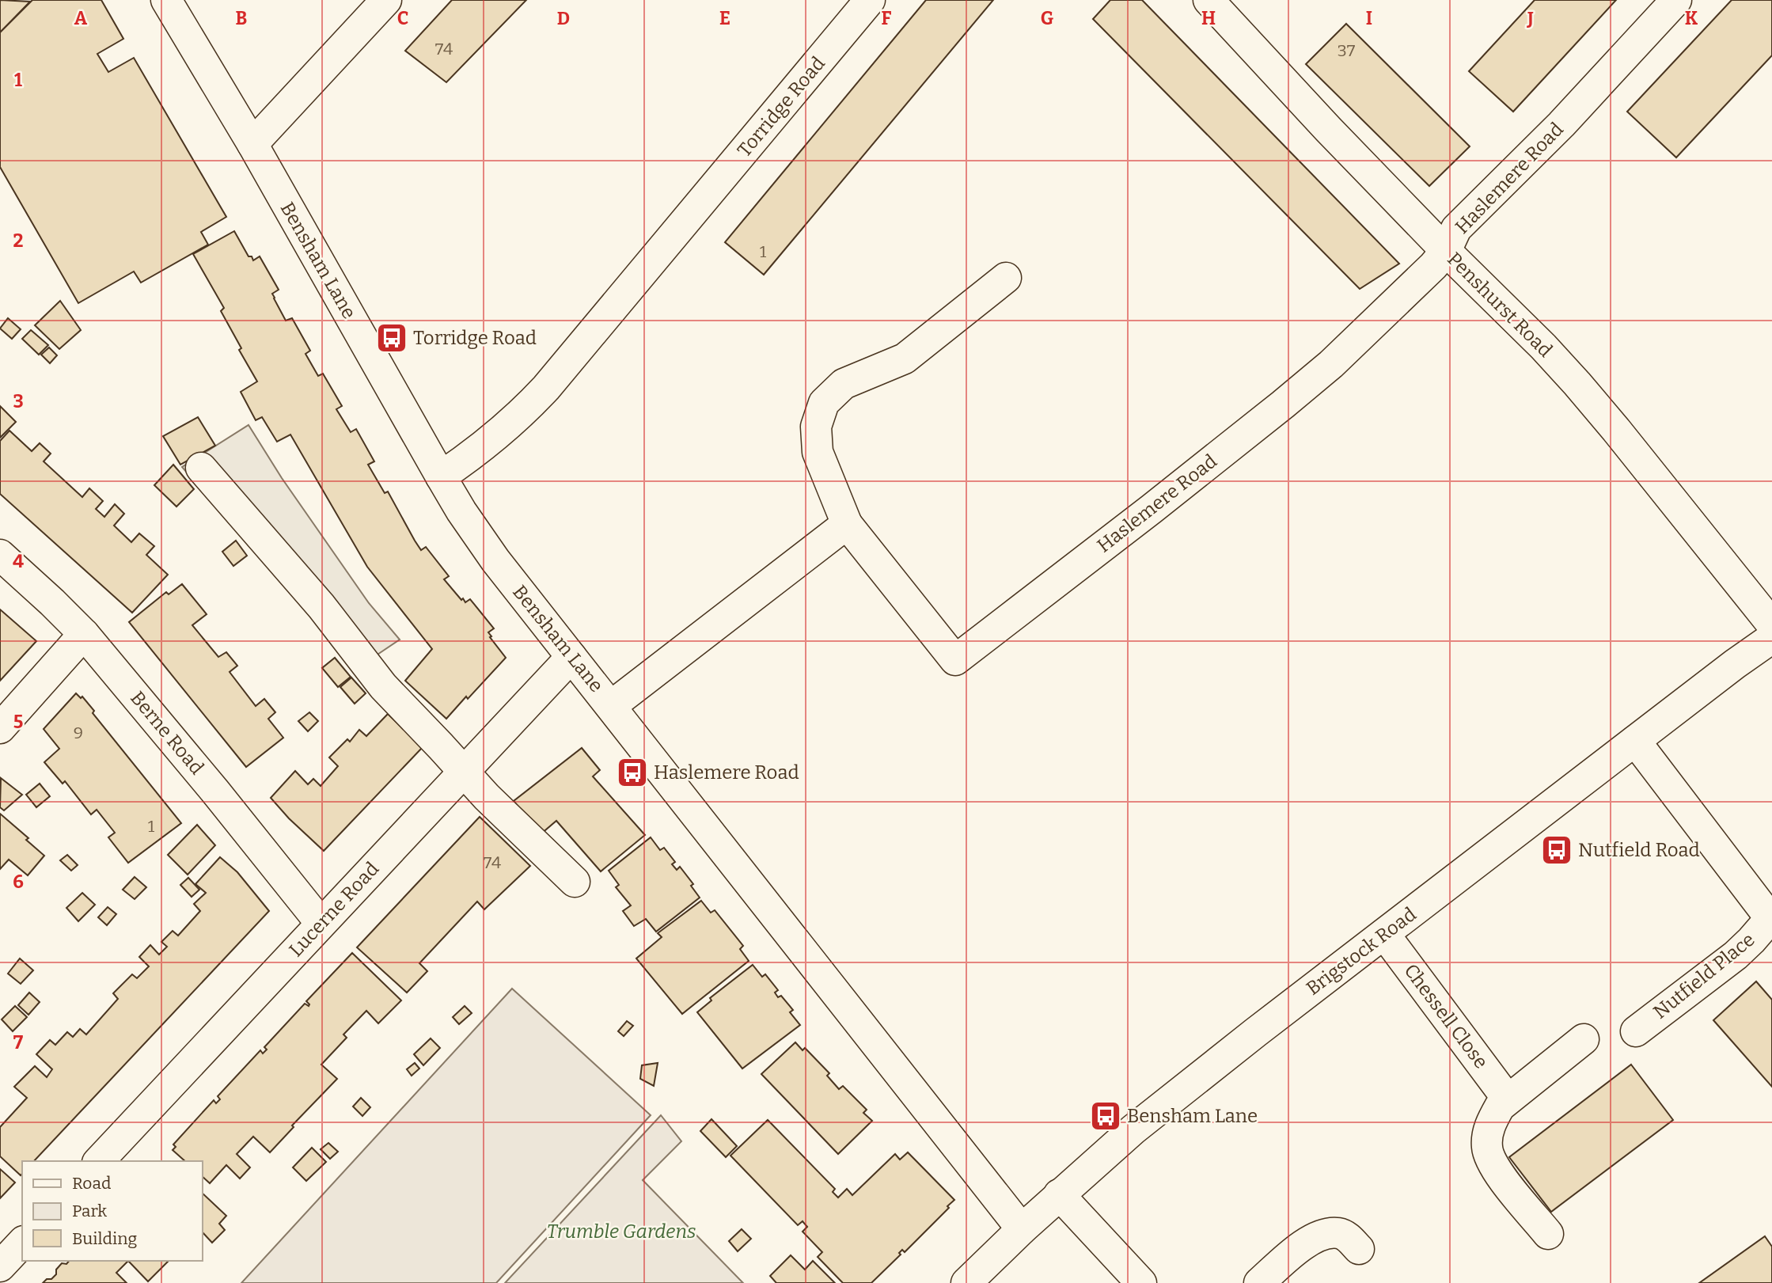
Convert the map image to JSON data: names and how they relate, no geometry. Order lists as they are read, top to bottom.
{
  "streets": {
    "street": [
      "Torridge Road",
      "Haslemere Road",
      "Bensham Lane",
      "Penshurst Road",
      "Berne Road",
      "Lucerne Road",
      "Brigstock Road",
      "Nutfield Place",
      "Chessell Close"
    ]
  },
  "crossings": [
    ["Torridge Road", "Bensham Lane"],
    ["Haslemere Road", "Penshurst Road"],
    ["Bensham Lane", "Lucerne Road"],
    ["Bensham Lane", "Brigstock Road"],
    ["Berne Road", "Lucerne Road"],
    ["Brigstock Road", "Chessell Close"]
  ],
  "parks": ["Trumble Gardens"],
  "places": {
    "bus stop": [
      "Torridge Road",
      "Haslemere Road",
      "Nutfield Road",
      "Bensham Lane"
    ]
  },
  "house_numbers": [
    "74",
    "37",
    "1",
    "9",
    "1",
    "74"
  ],
  "legend": ["Road", "Park", "Building"],
  "grid": {
    "columns": [
      "A",
      "B",
      "C",
      "D",
      "E",
      "F",
      "G",
      "H",
      "I",
      "J",
      "K"
    ],
    "rows": [
      "1",
      "2",
      "3",
      "4",
      "5",
      "6",
      "7"
    ]
  }
}
